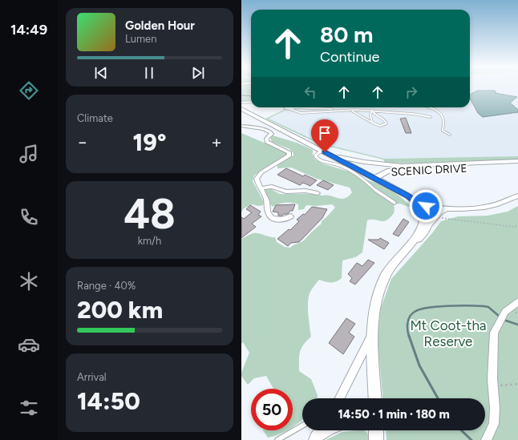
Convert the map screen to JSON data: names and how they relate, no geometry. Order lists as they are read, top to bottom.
{
  "streets": {
    "main road": ["SCENIC DRIVE"]
  },
  "parks": ["Mt Coot-tha Reserve"],
  "page": {
    "tabs": "14:49",
    "turn": ["80 m", "Continue"],
    "song": ["Golden Hour", "Lumen"],
    "tile": [
      "Climate",
      ["48", "km/h"],
      ["Range · 40%", "200 km"],
      ["Arrival", "14:50"]
    ],
    "heat": ["−", "19°", "+"],
    "limit": "50",
    "trip": "14:50 · 1 min · 180 m"
  }
}
